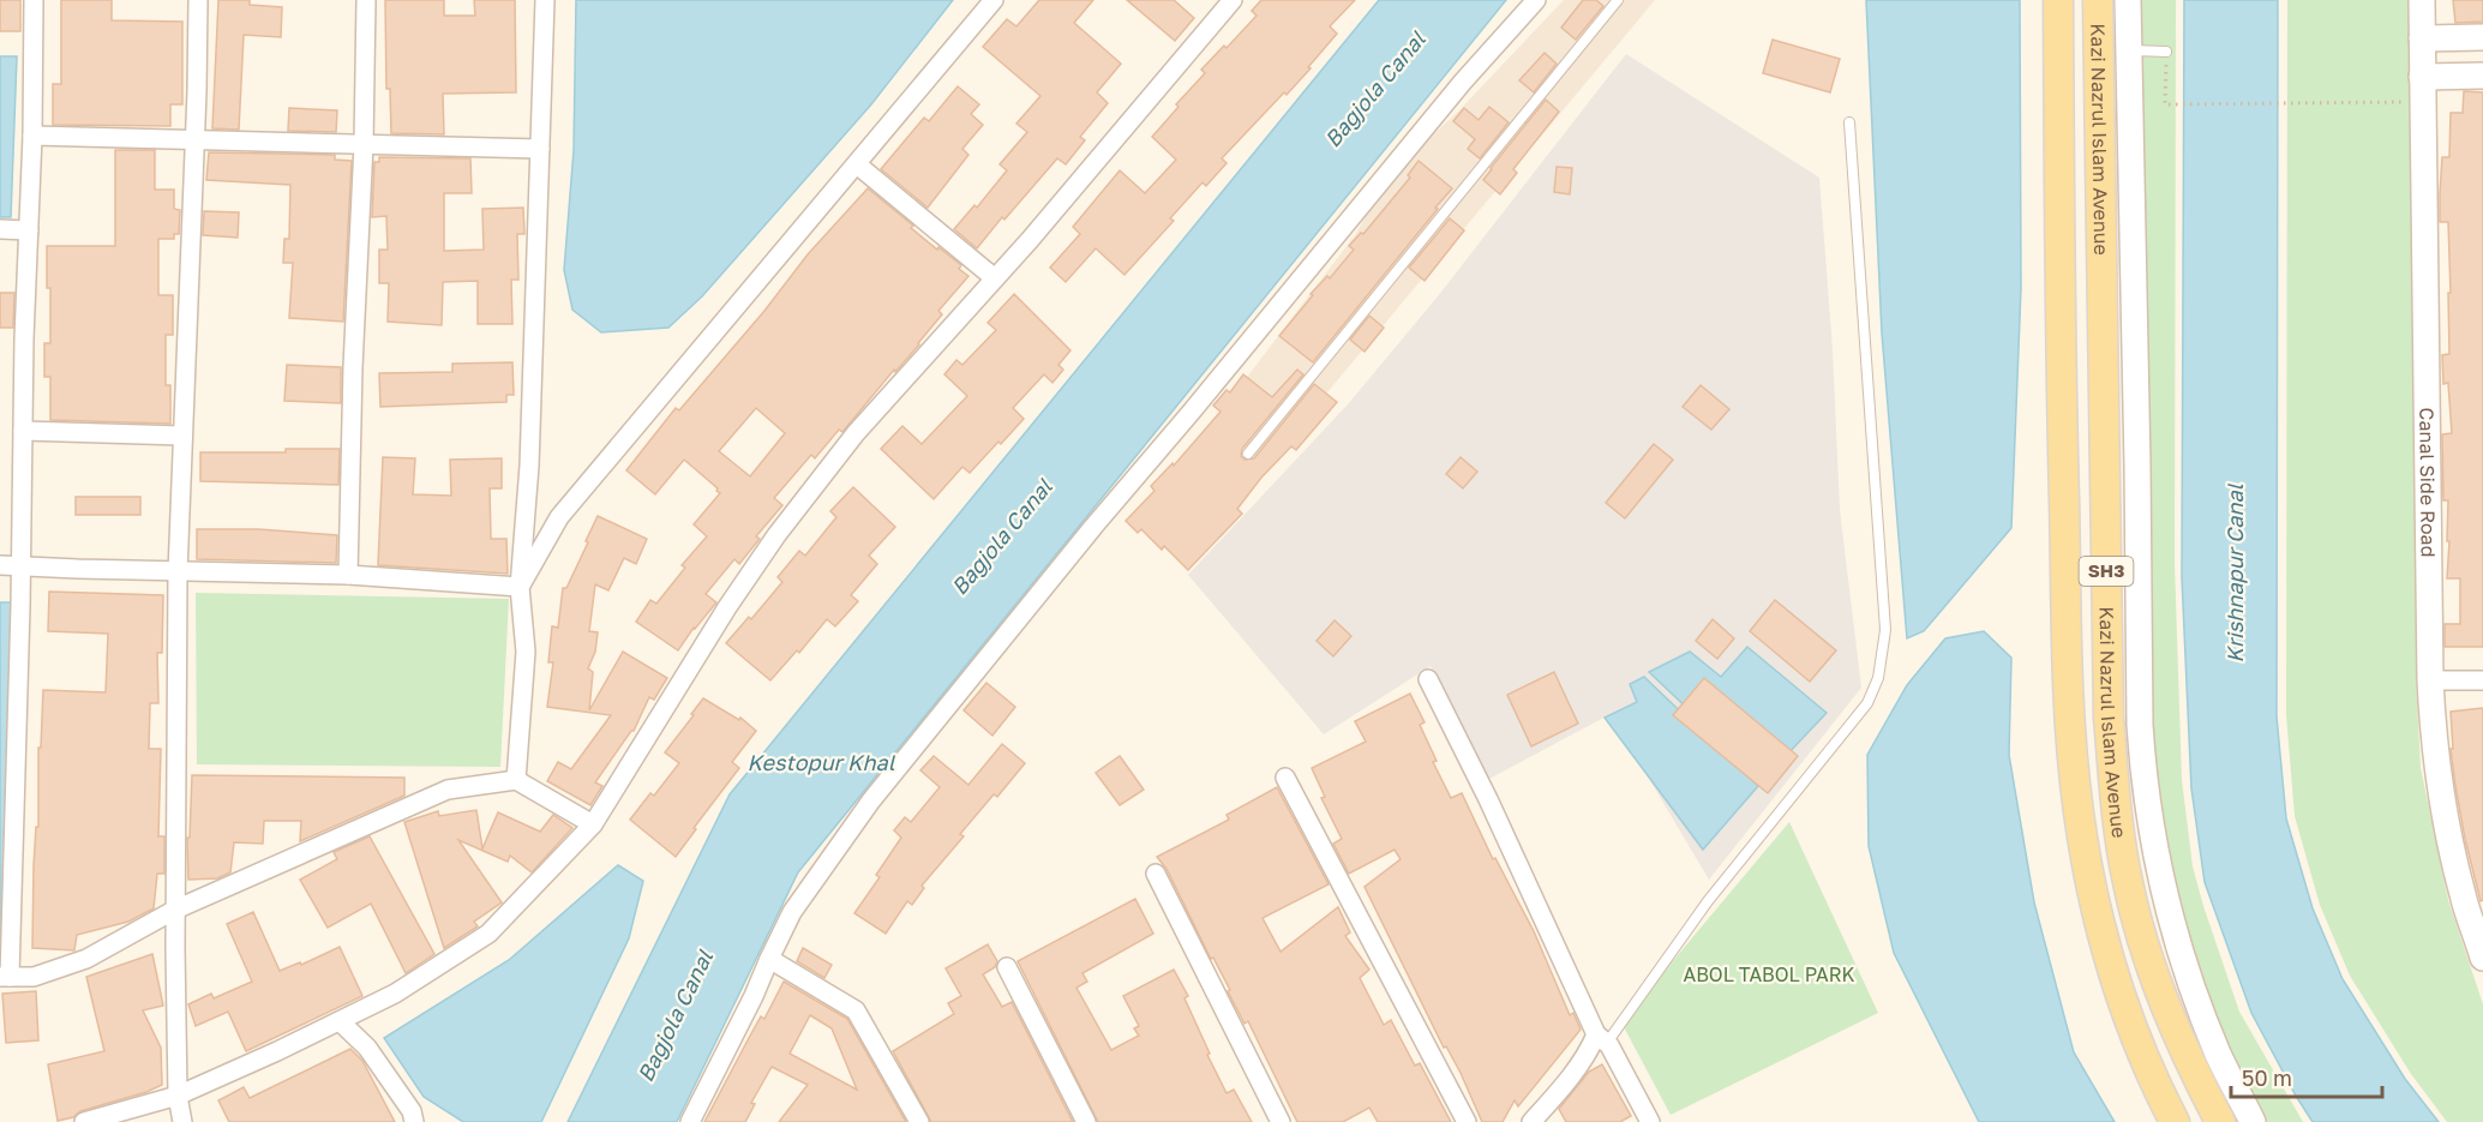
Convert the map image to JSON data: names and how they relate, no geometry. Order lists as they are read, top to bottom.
{
  "streets": {
    "main road": ["Kazi Nazrul Islam Avenue", "SH3"],
    "street": ["Canal Side Road"]
  },
  "water": ["Bagjola Canal", "Krishnapur Canal", "Kestopur Khal"],
  "parks": ["ABOL TABOL PARK"],
  "scale_bar": "50 m"
}
